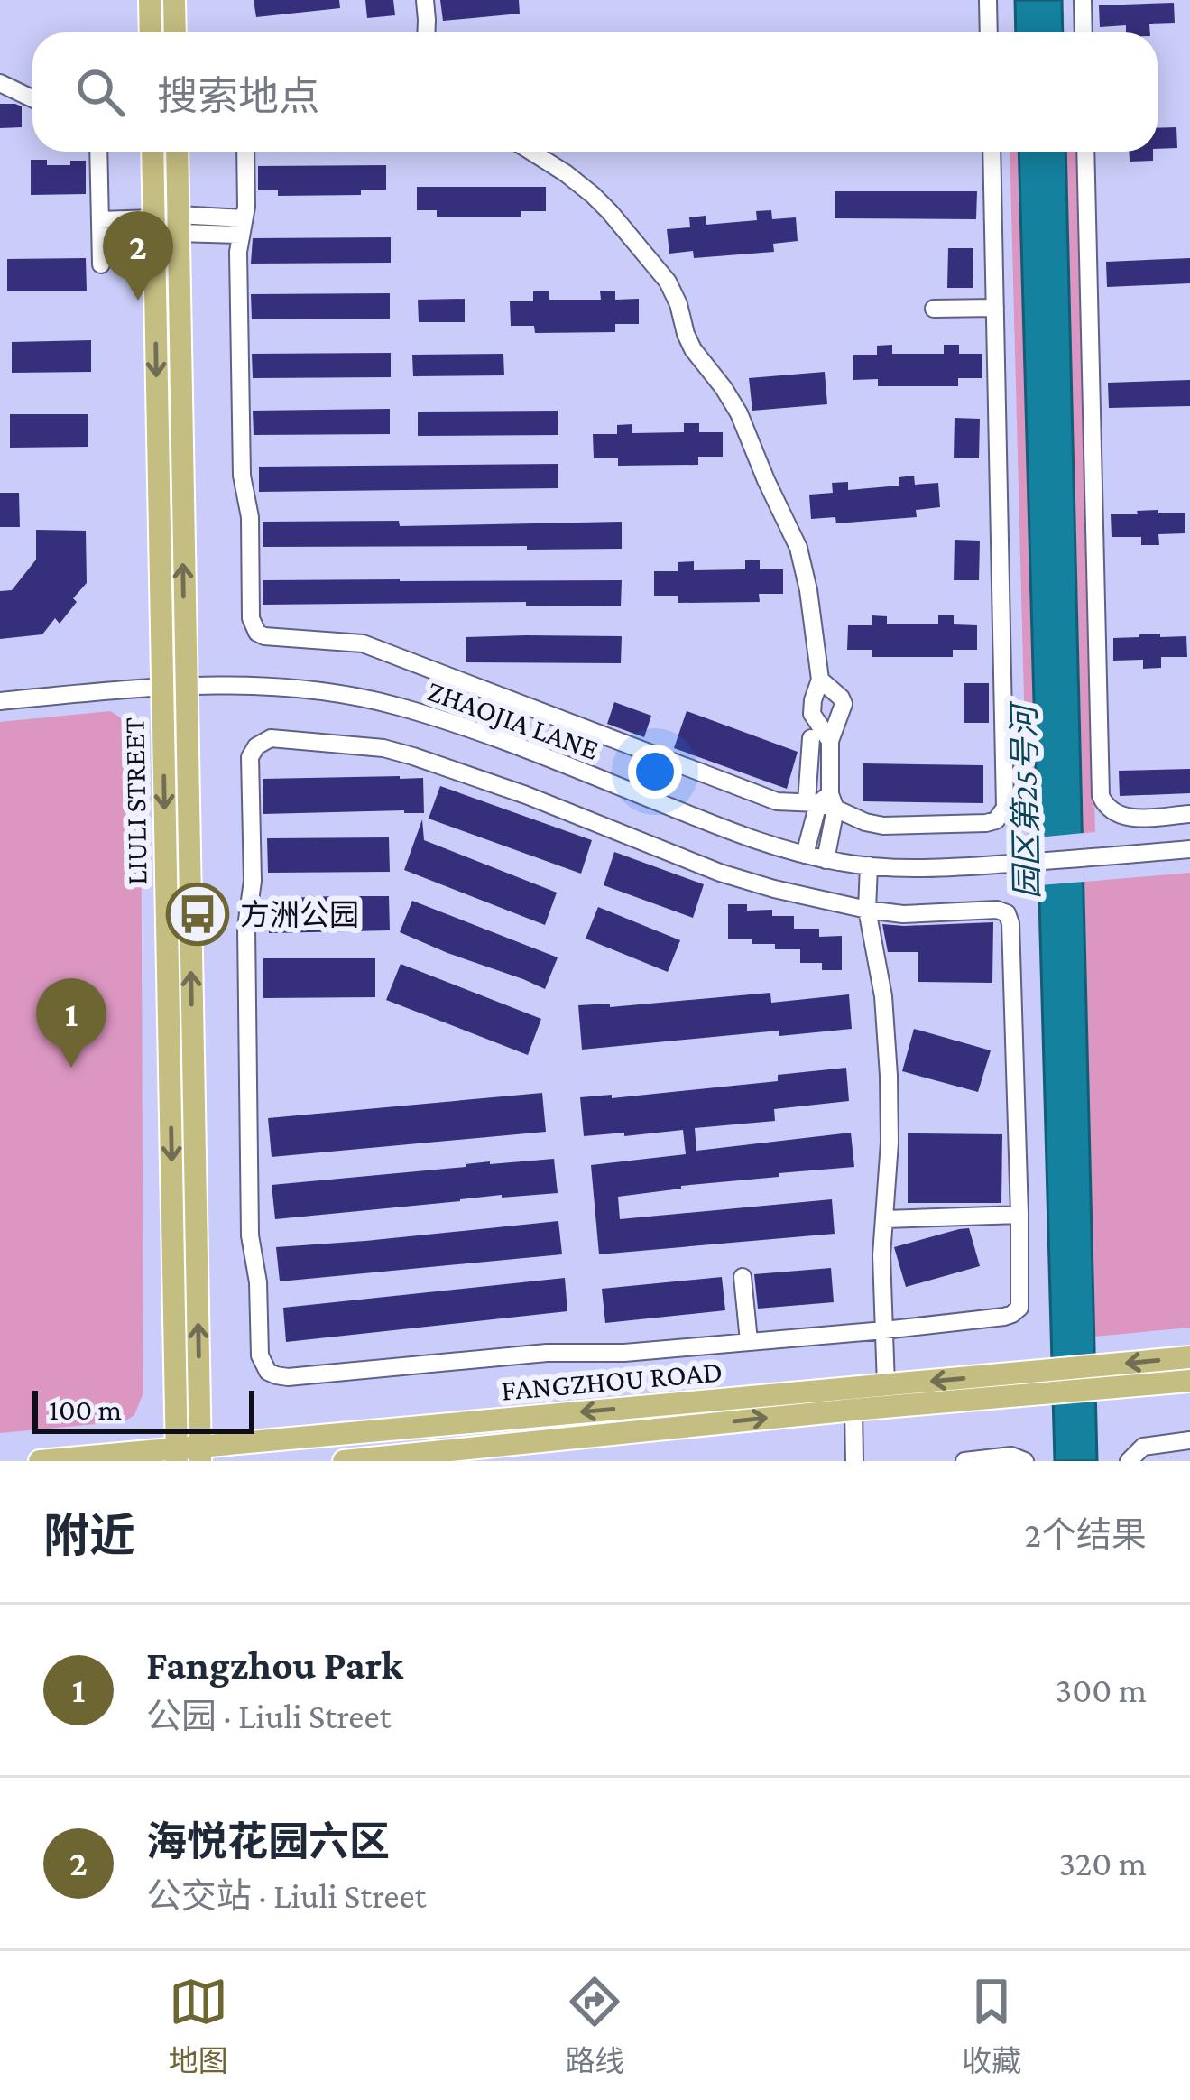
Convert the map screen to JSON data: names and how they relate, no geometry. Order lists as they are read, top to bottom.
{
  "streets": {
    "main road": ["LIULI STREET", "FANGZHOU ROAD"],
    "street": ["ZHAOJIA LANE"]
  },
  "crossings": [
    ["ZHAOJIA LANE", "LIULI STREET"],
    ["LIULI STREET", "FANGZHOU ROAD"]
  ],
  "water": ["园区第25号河"],
  "places": {
    "bus stop": ["方洲公园"]
  },
  "scale_bar": "100 m",
  "page": {
    "search": "搜索地点",
    "pins": ["2", "1"],
    "scale": "100 m",
    "heading": ["附近", "2个结果"],
    "list": [
      {
        "mark": "1",
        "name": "Fangzhou Park",
        "note": "公园 · Liuli Street",
        "value": "300 m"
      },
      {
        "mark": "2",
        "name": "海悦花园六区",
        "note": "公交站 · Liuli Street",
        "value": "320 m"
      }
    ],
    "nav": ["地图", "路线", "收藏"]
  }
}
